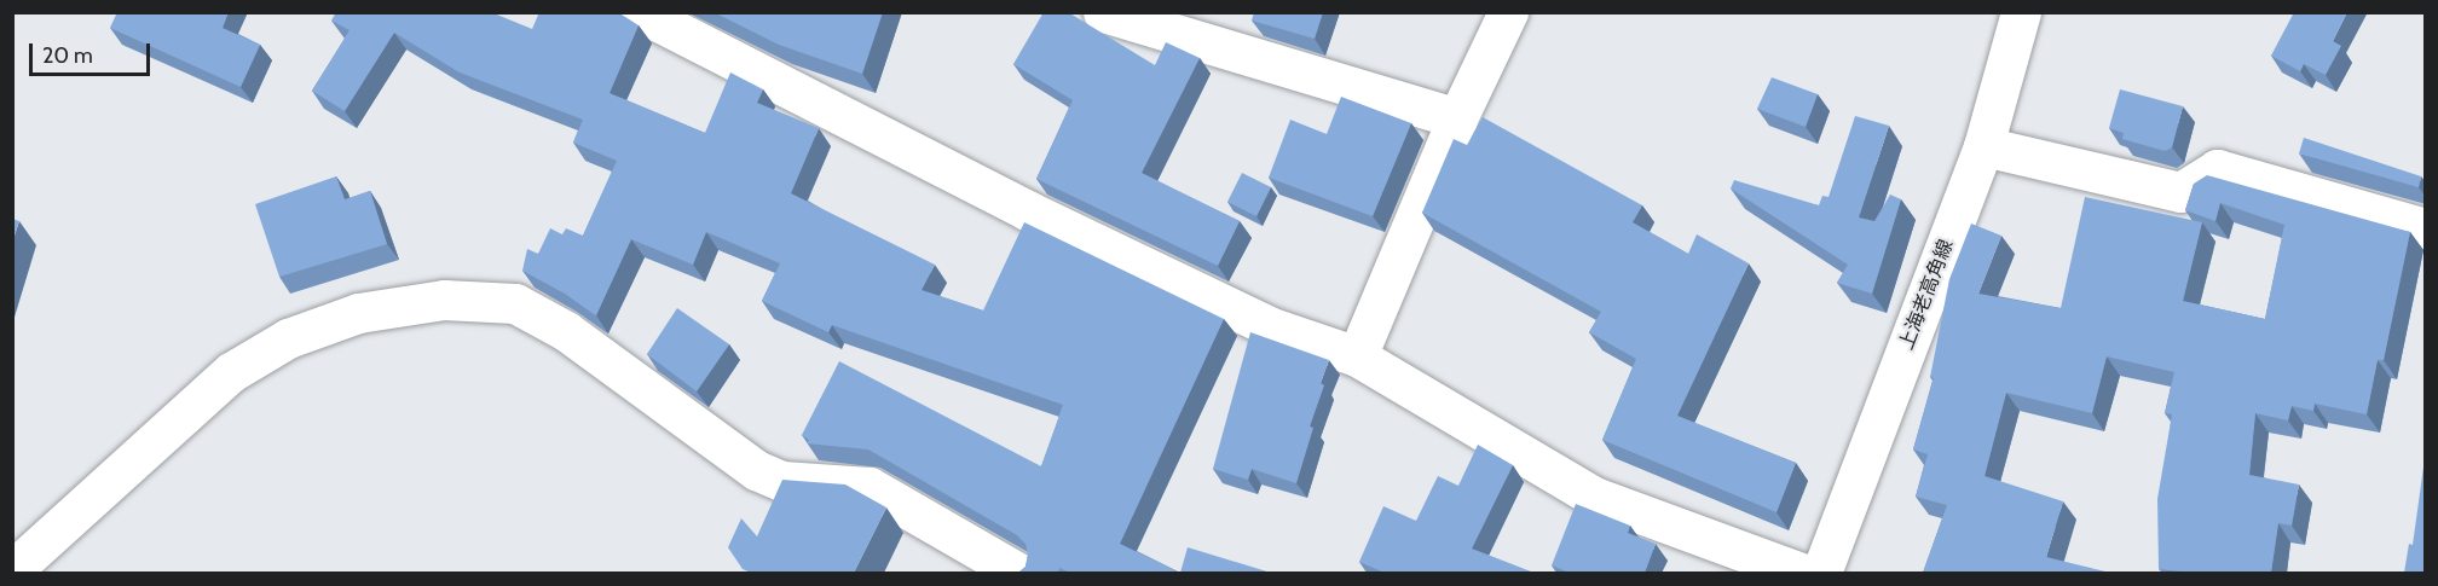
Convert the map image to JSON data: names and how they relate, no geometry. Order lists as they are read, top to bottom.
{
  "streets": {
    "street": ["上海老高角線"]
  },
  "scale_bar": "20 m"
}
